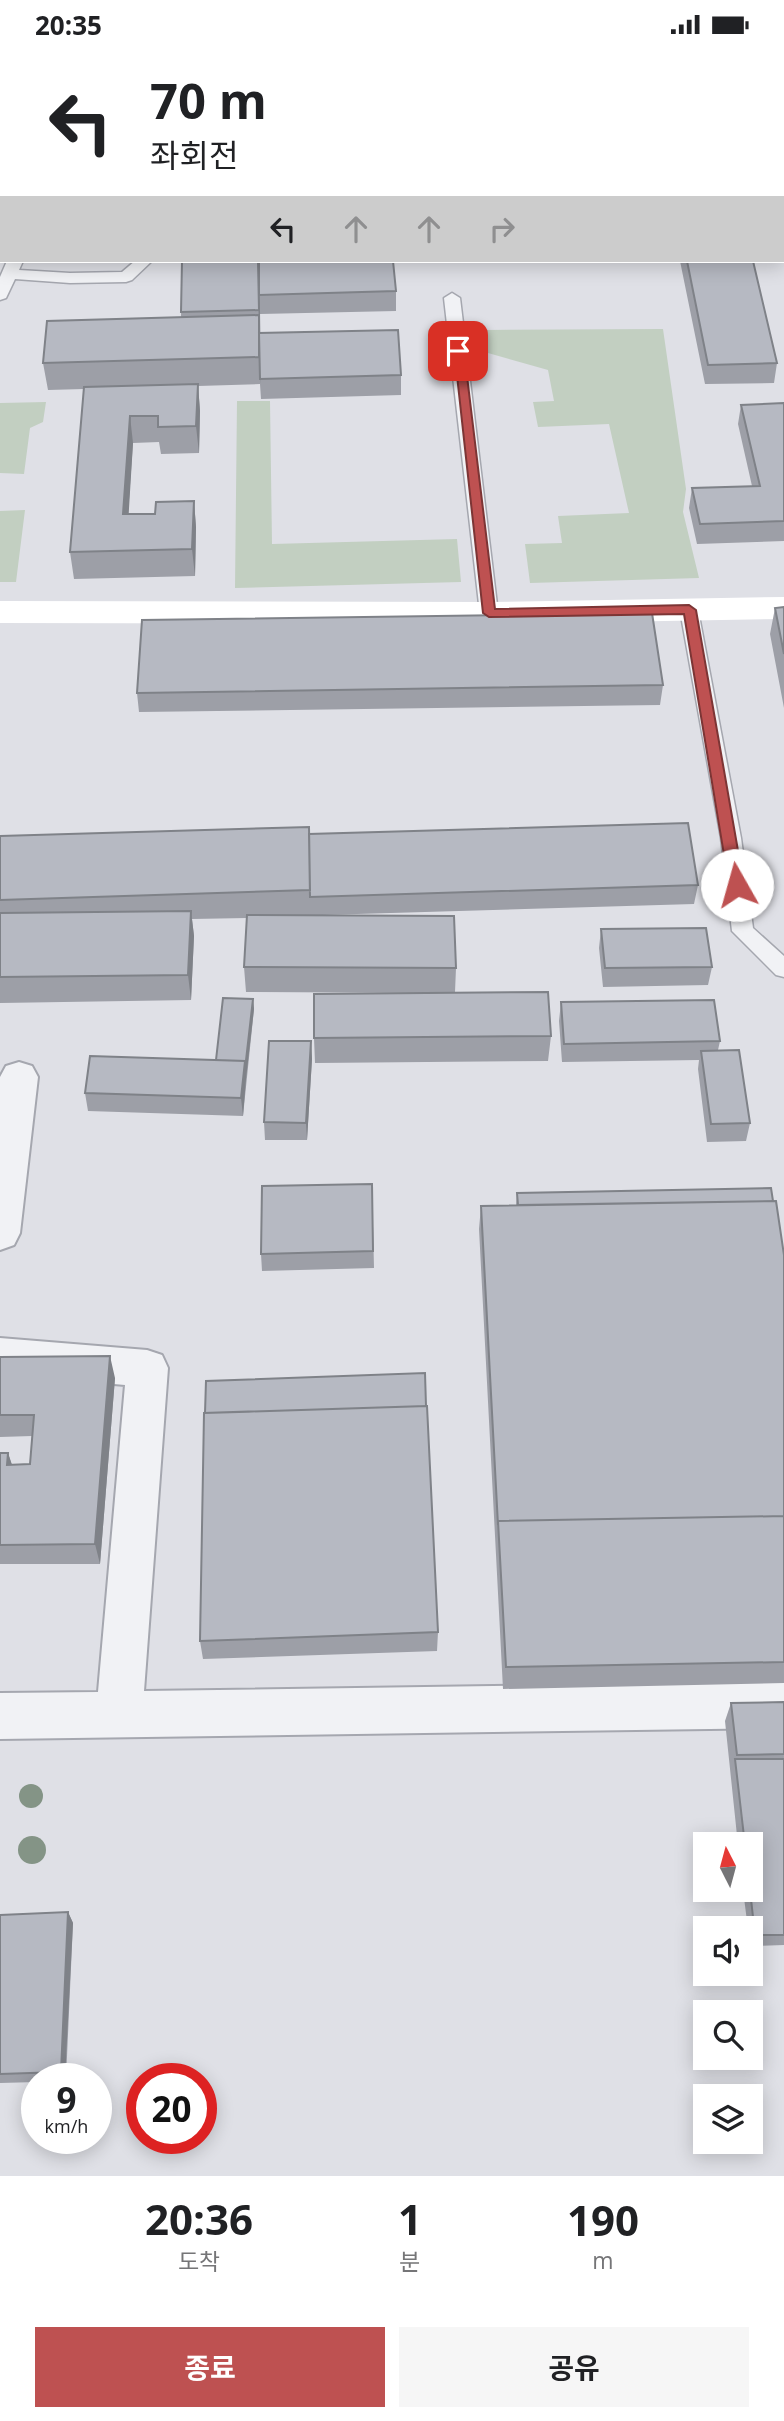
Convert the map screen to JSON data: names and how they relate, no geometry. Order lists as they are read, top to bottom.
{
  "north": "top",
  "page": {
    "status": "20:35",
    "turn": ["70 m", "좌회전"],
    "speed": "9 km/h",
    "limit": "20",
    "eta": [
      "20:36",
      "도착",
      "1",
      "분",
      "190",
      "m"
    ],
    "buttons": ["종료", "공유"]
  }
}
